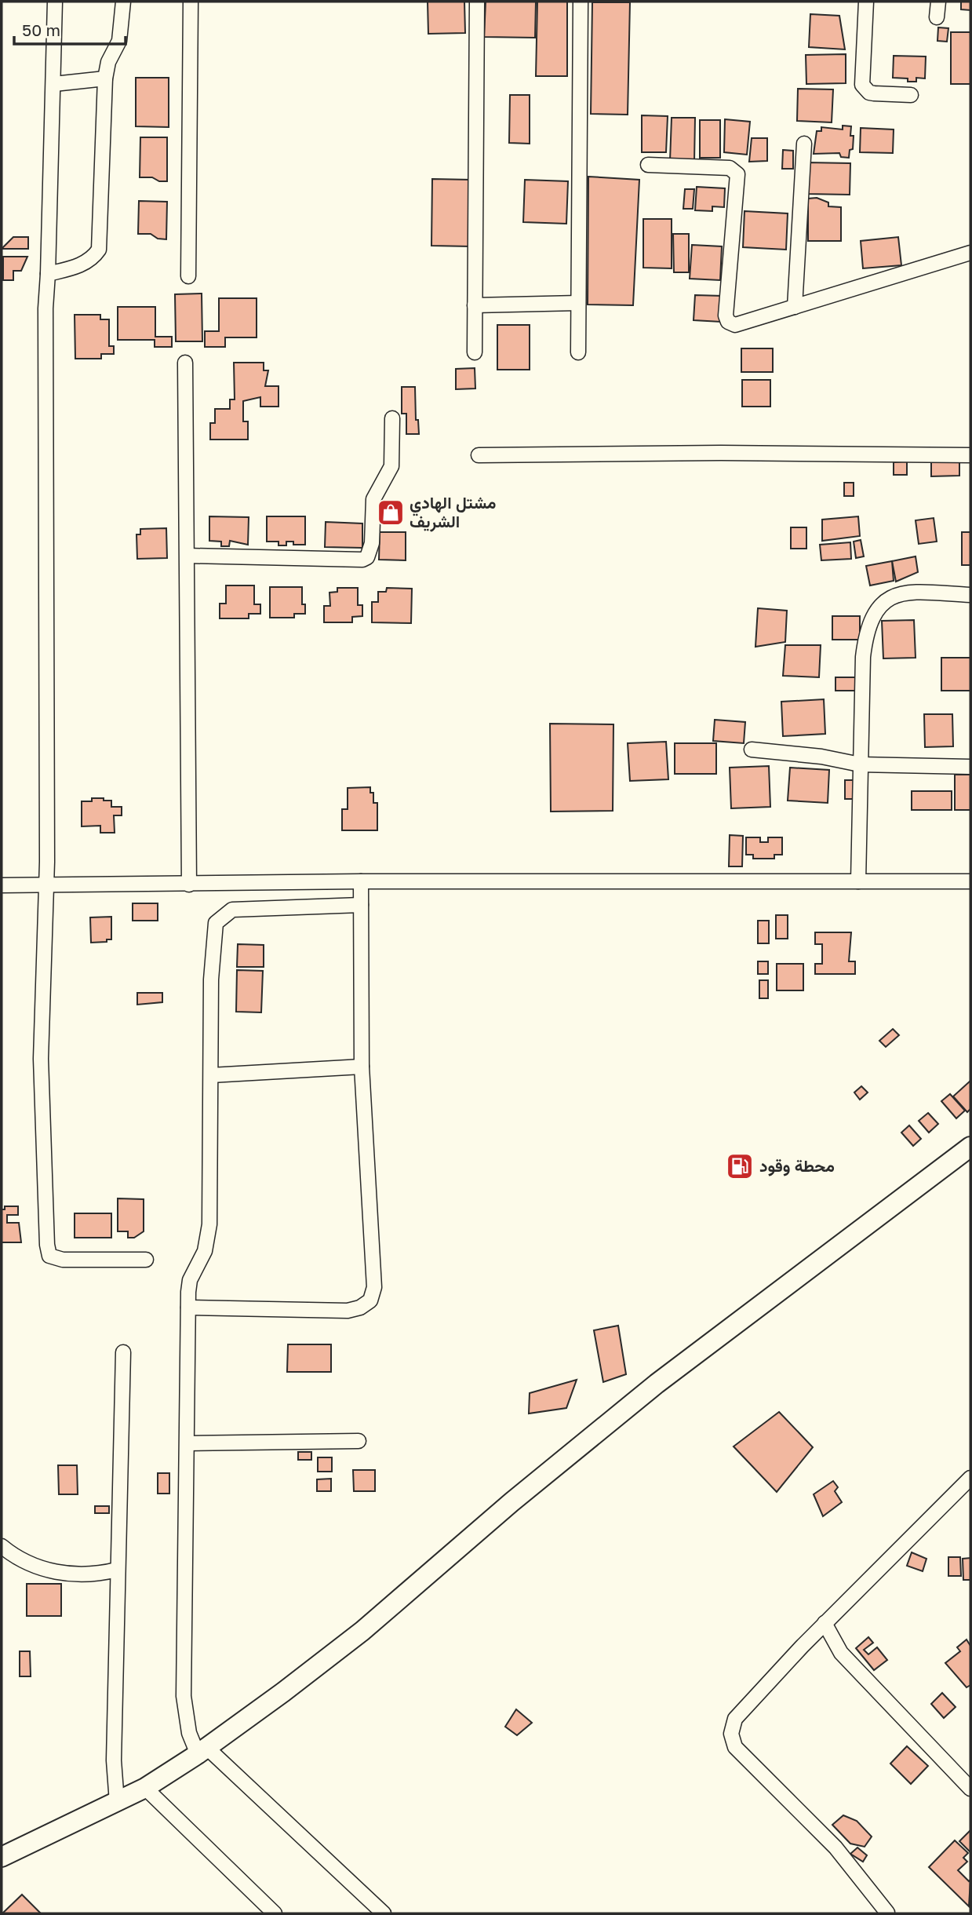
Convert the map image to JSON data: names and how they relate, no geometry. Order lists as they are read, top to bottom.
{
  "places": {
    "shop": ["مشتل الهادي الشريف"],
    "fuel station": ["محطة وقود"]
  },
  "scale_bar": "50 m"
}
